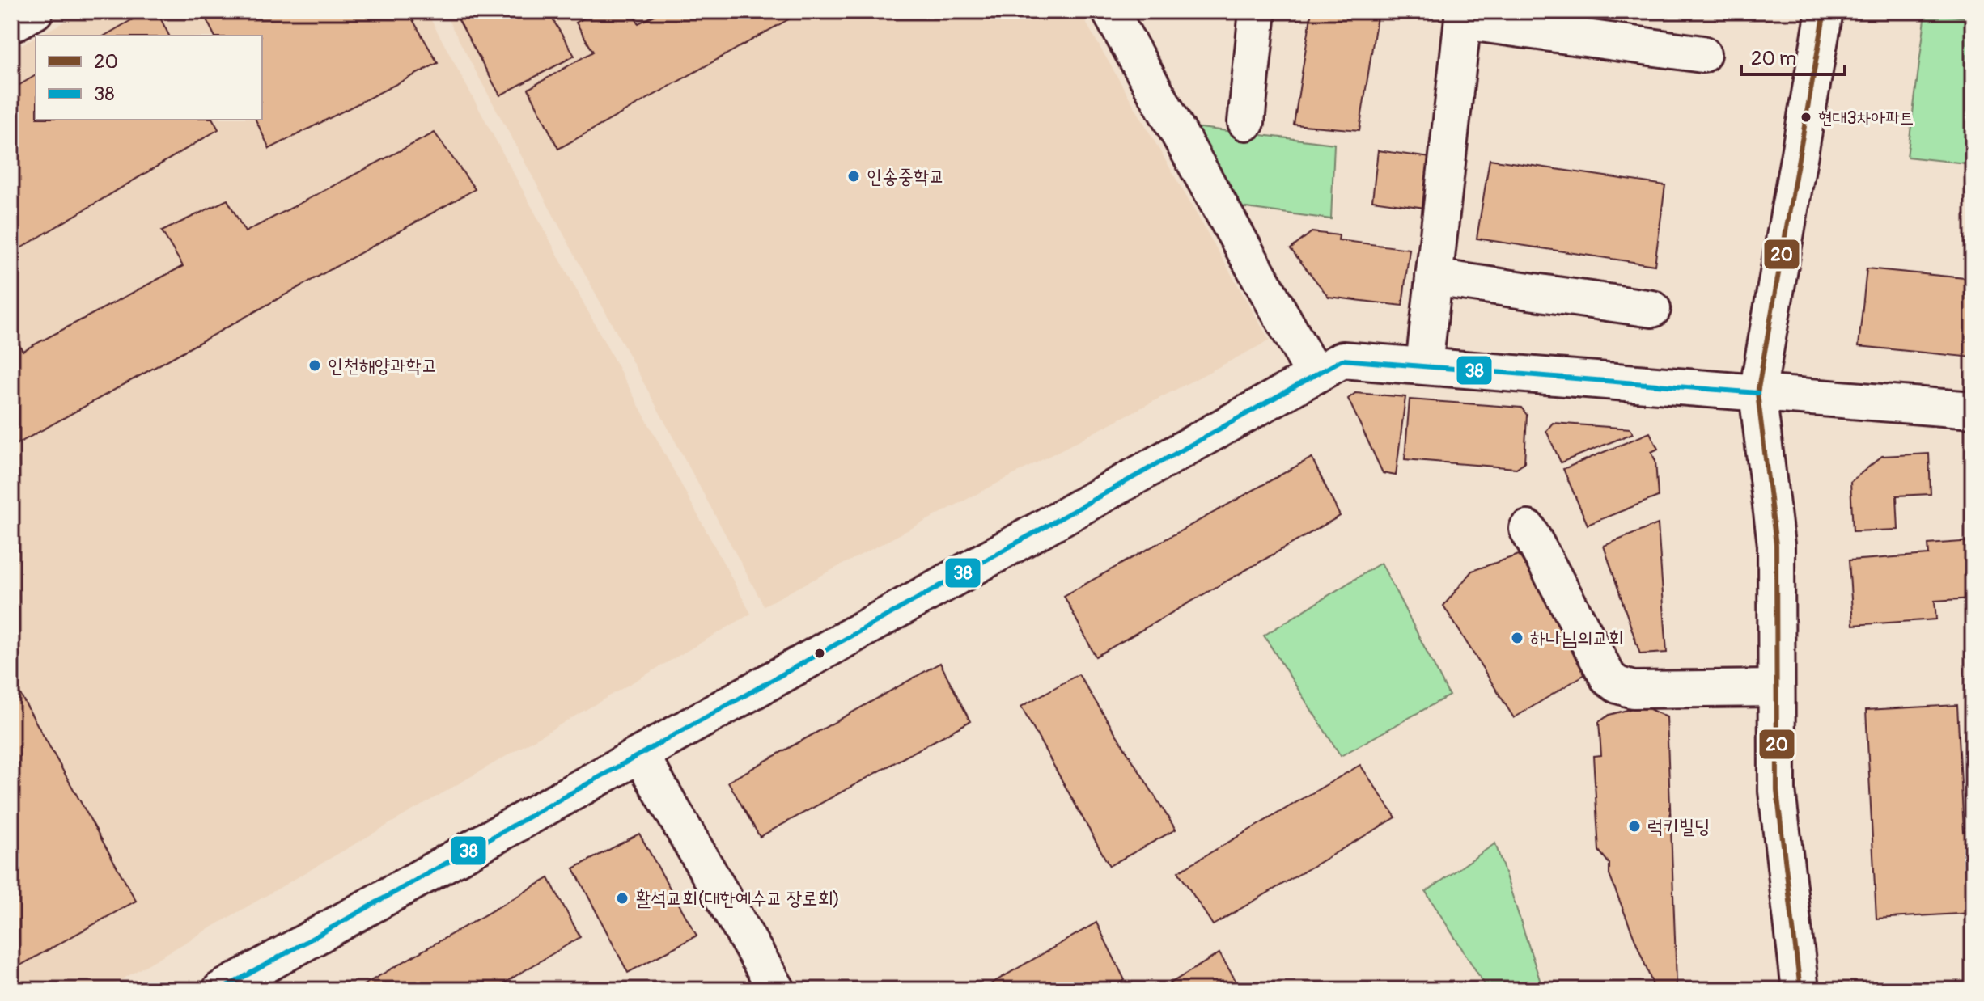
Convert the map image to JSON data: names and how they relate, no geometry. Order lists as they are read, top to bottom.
{
  "places": [
    "현대3차아파트",
    "인송중학교",
    "인천해양과학고",
    "하나님의교회",
    "럭키빌딩",
    "활석교회(대한예수교 장로회)"
  ],
  "lines": ["transit line 20", "transit line 38"],
  "legend": ["20", "38"],
  "scale_bar": "20 m"
}
